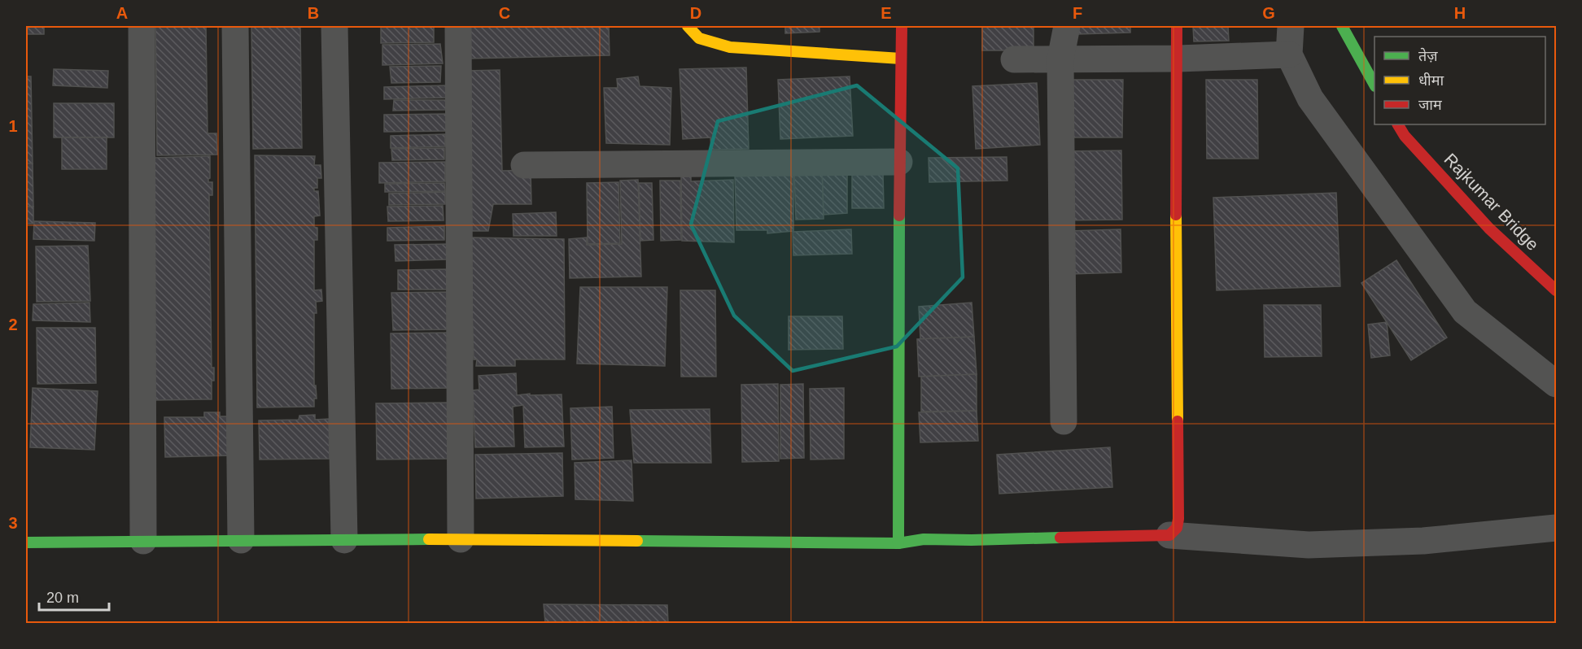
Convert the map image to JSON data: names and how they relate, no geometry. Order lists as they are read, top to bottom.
{
  "streets": {
    "street": ["Rajkumar Bridge"]
  },
  "legend": ["तेज़", "धीमा", "जाम"],
  "scale_bar": "20 m",
  "grid": {
    "columns": [
      "A",
      "B",
      "C",
      "D",
      "E",
      "F",
      "G",
      "H"
    ],
    "rows": ["1", "2", "3"]
  }
}
